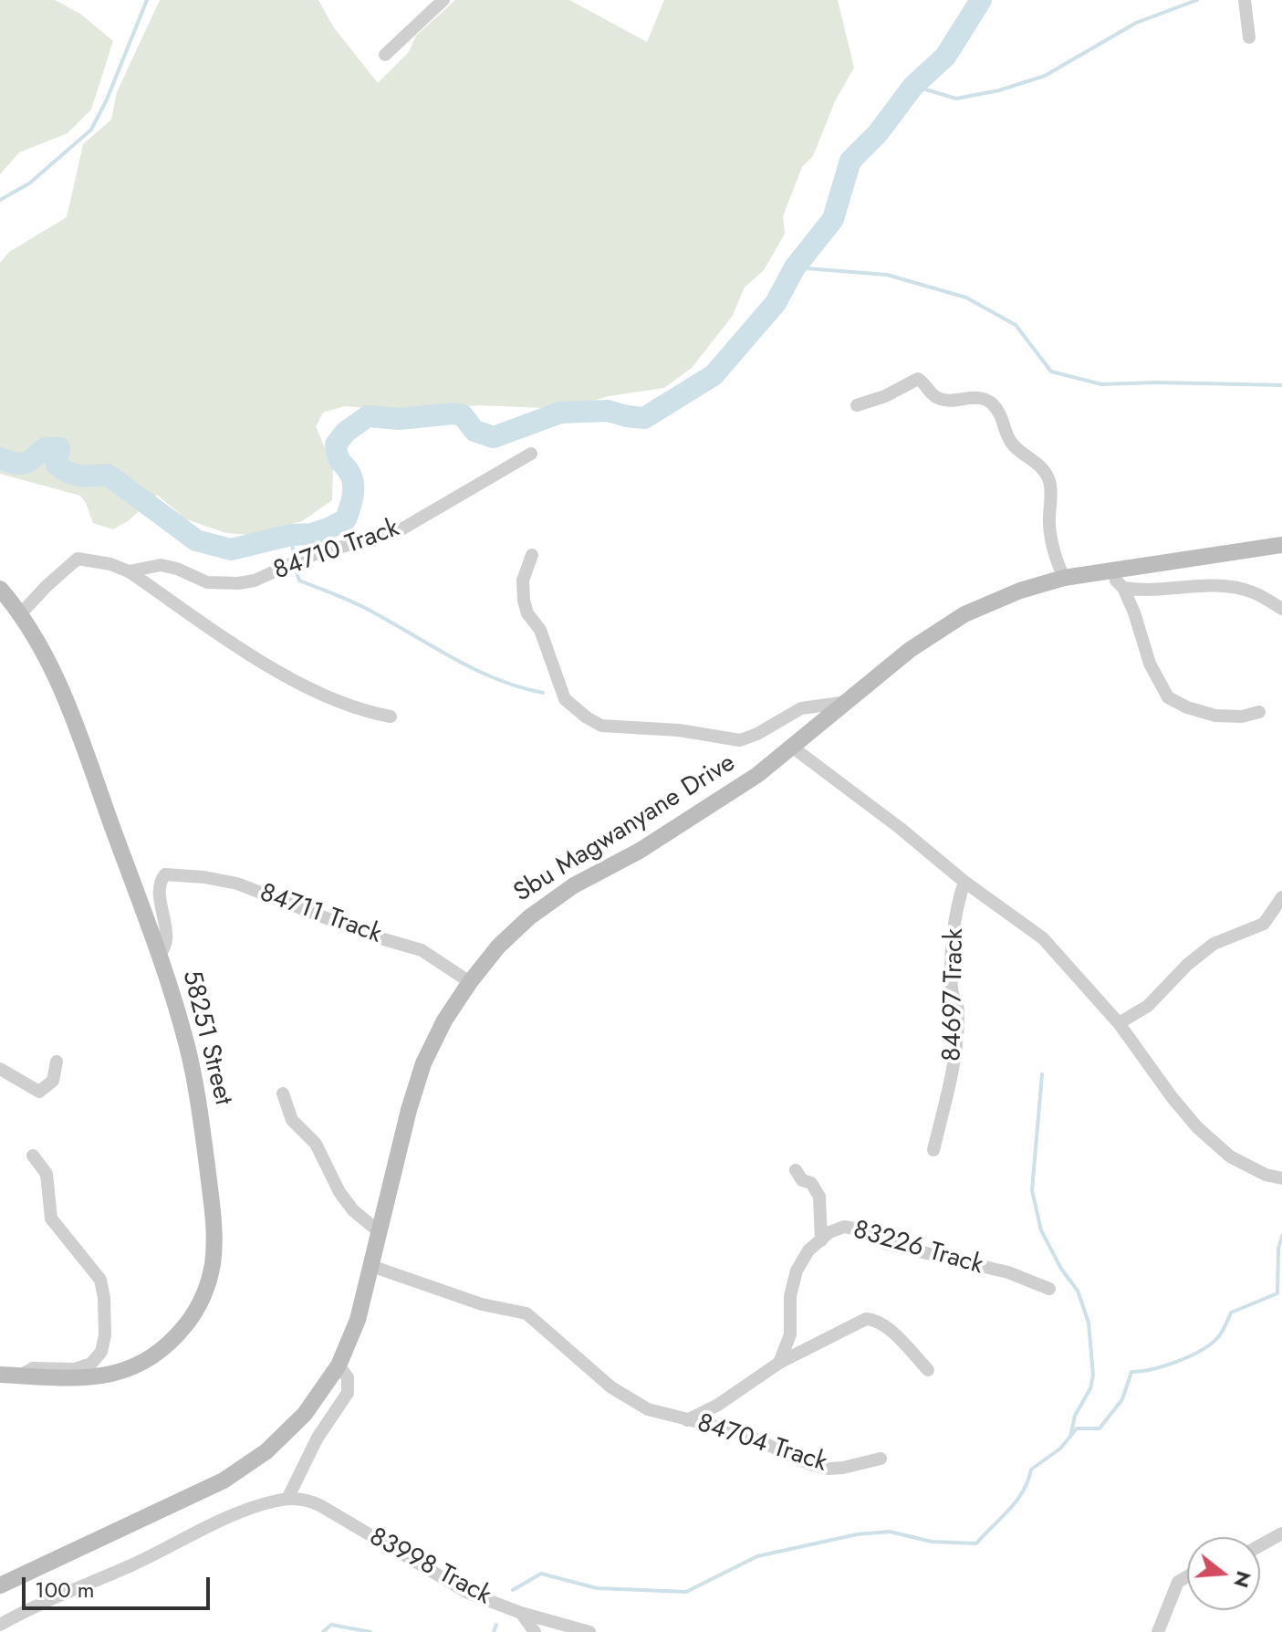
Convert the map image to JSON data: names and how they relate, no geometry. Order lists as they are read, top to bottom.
{
  "streets": {
    "main road": ["Sbu Magwanyane Drive", "58251 Street"],
    "street": [
      "84710 Track",
      "84711 Track",
      "84697 Track",
      "83226 Track",
      "84704 Track",
      "83998 Track"
    ]
  },
  "crossings": [
    ["Sbu Magwanyane Drive", "84711 Track"],
    ["84711 Track", "58251 Street"]
  ],
  "scale_bar": "100 m",
  "north": "right"
}
